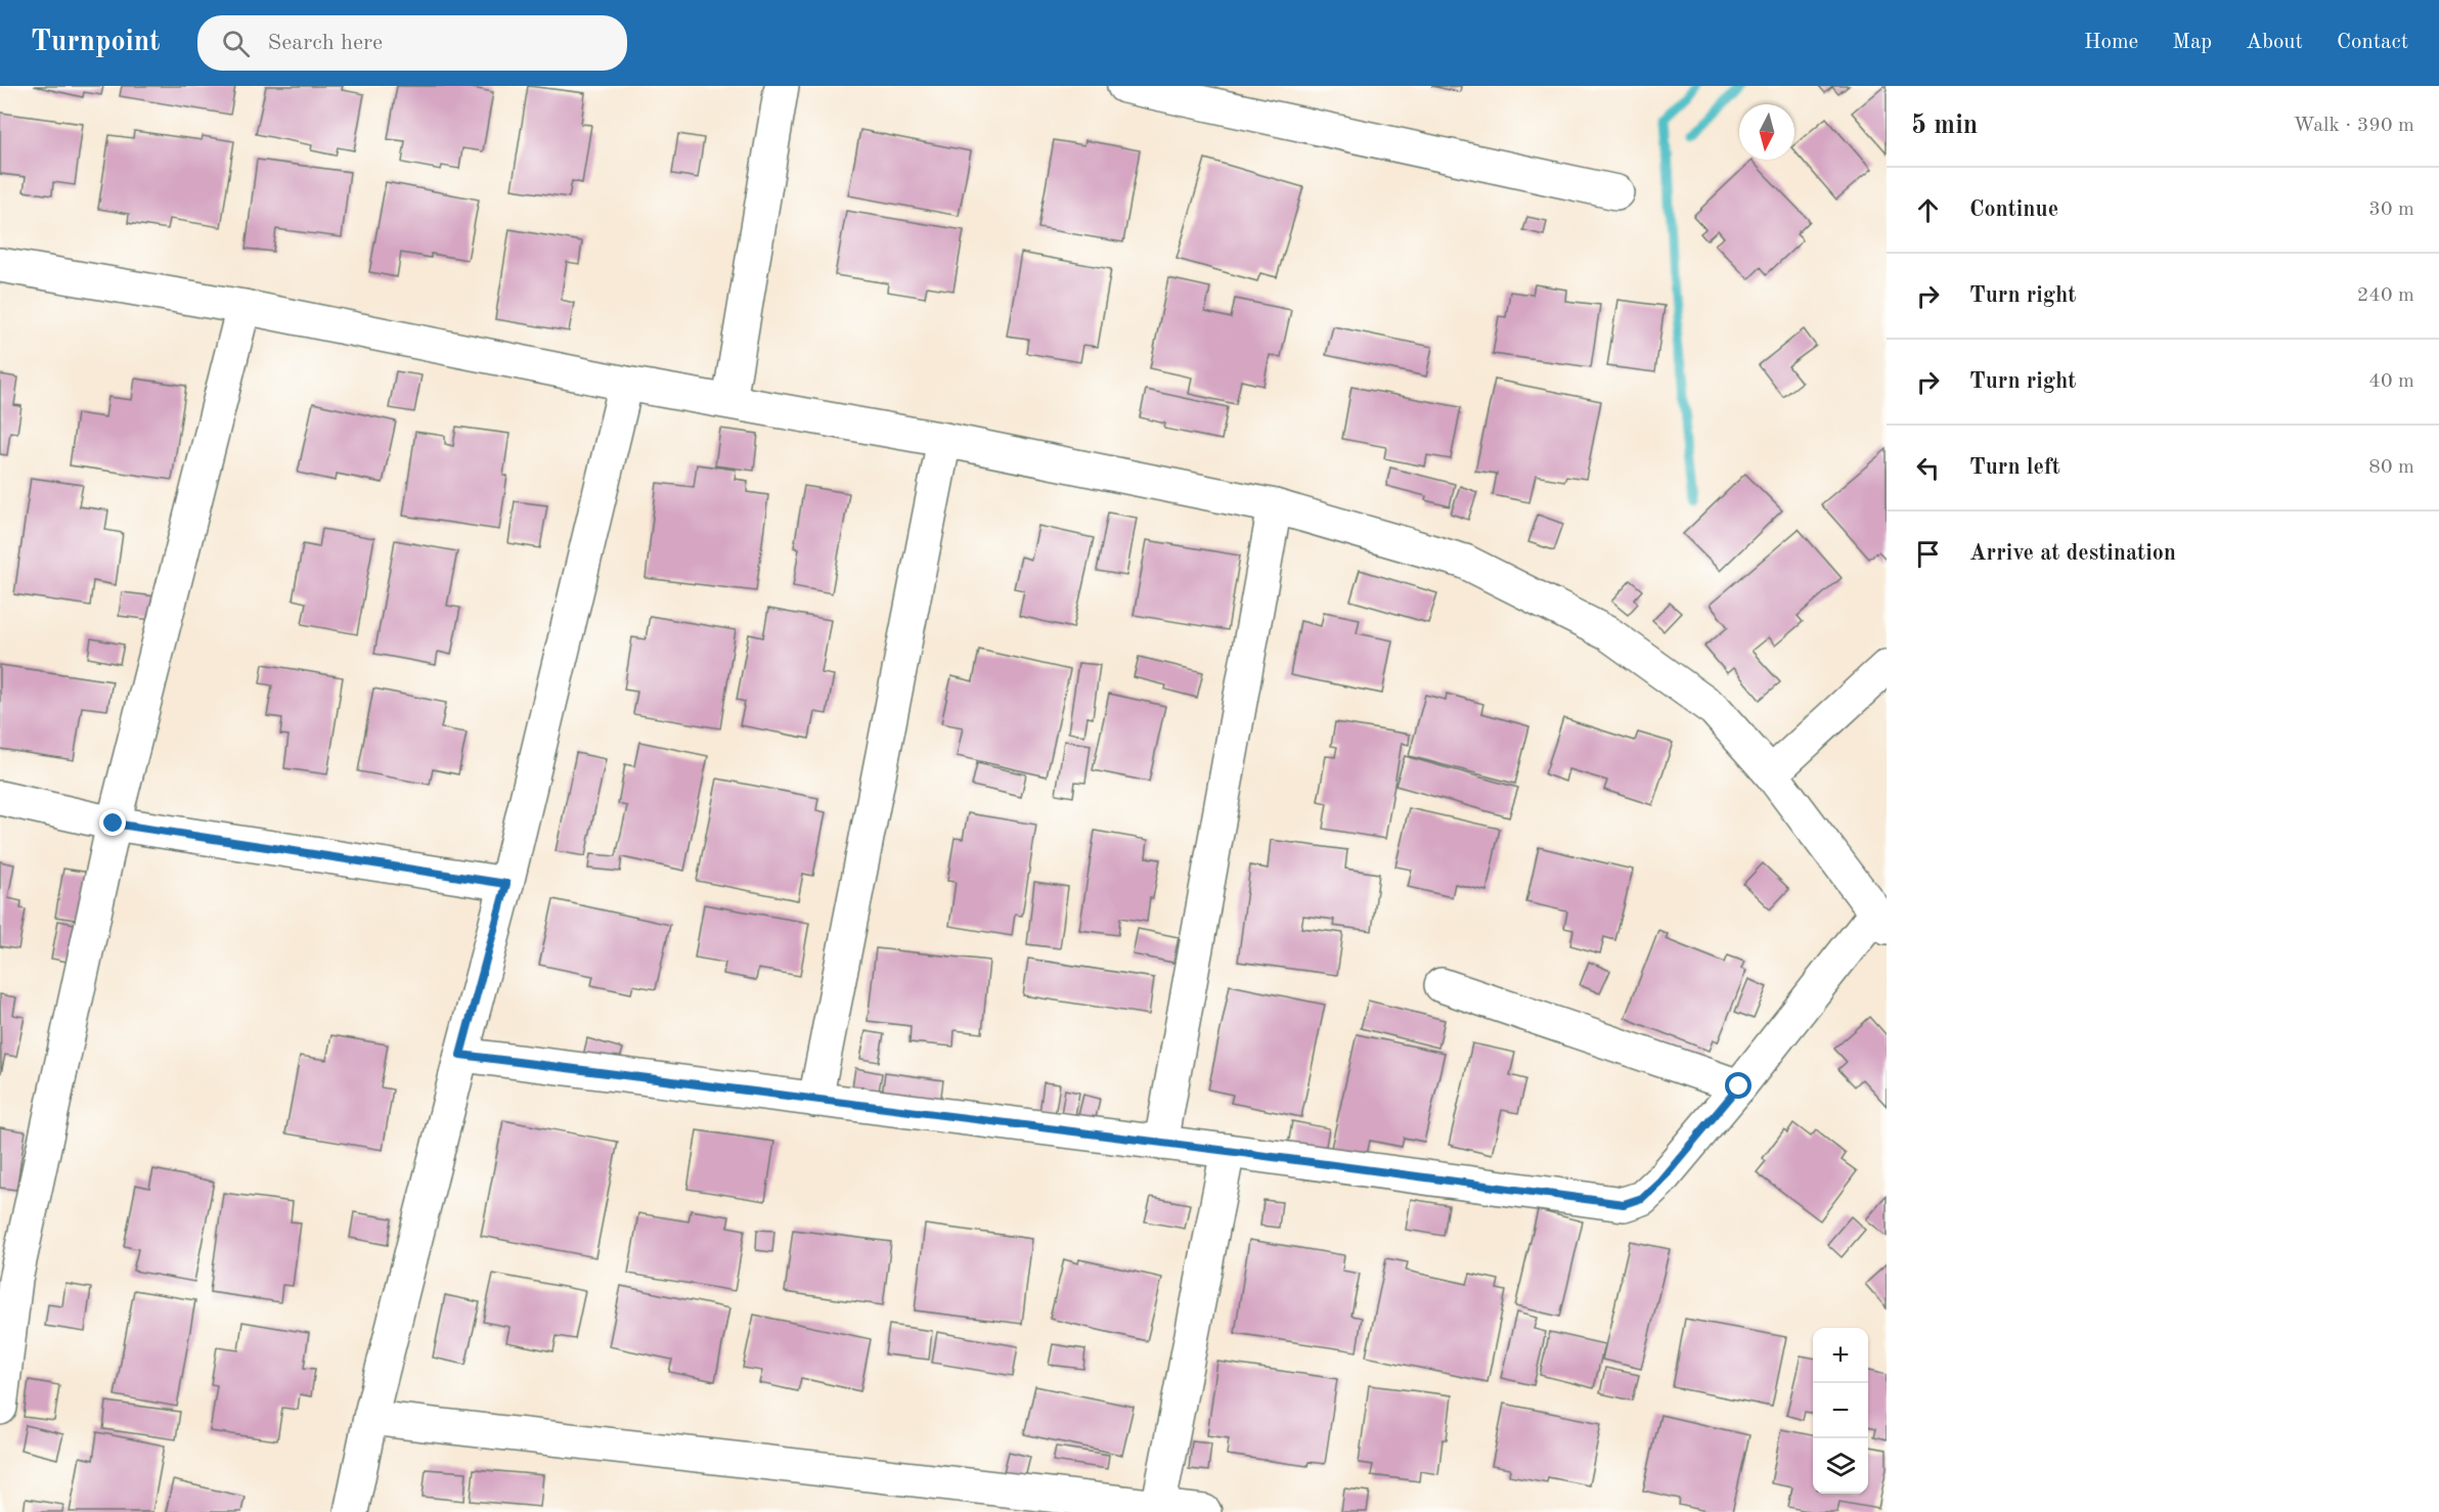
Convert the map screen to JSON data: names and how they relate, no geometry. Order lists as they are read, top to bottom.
{
  "north": "bottom",
  "page": {
    "header": "Turnpoint",
    "search": "Search here",
    "nav": [
      "Home",
      "Map",
      "About",
      "Contact"
    ],
    "heading": ["5 min", "Walk · 390 m"],
    "list": [
      ["Continue", "30 m"],
      ["Turn right", "240 m"],
      ["Turn right", "40 m"],
      ["Turn left", "80 m"],
      "Arrive at destination"
    ],
    "map_buttons": ["+", "−"]
  }
}
